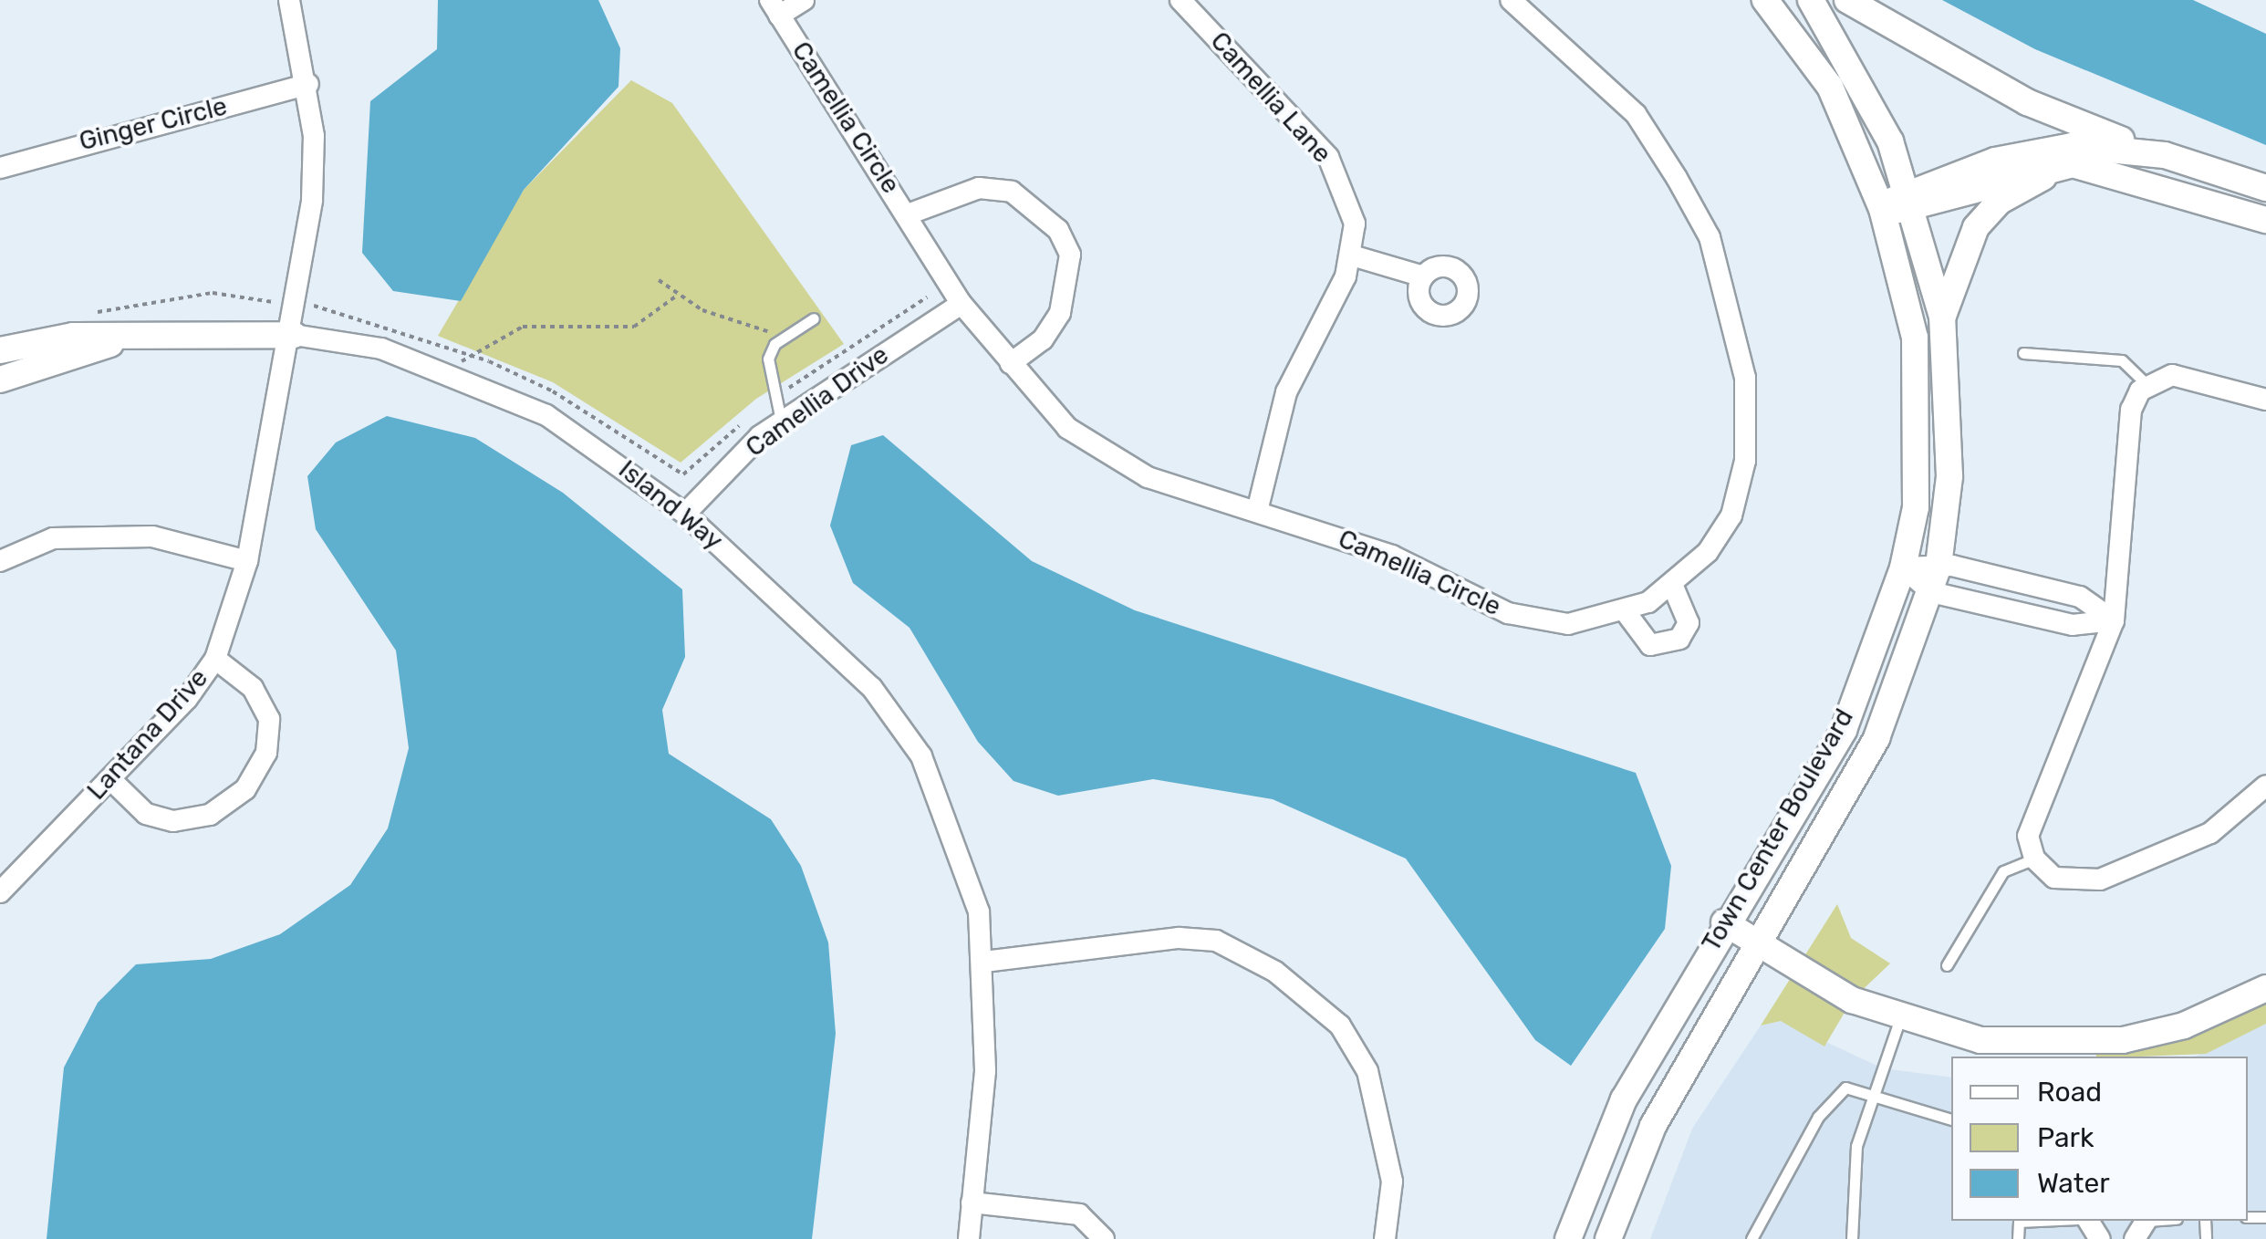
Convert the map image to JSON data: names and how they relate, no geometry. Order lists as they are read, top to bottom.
{
  "streets": {
    "street": [
      "Camellia Lane",
      "Camellia Circle",
      "Ginger Circle",
      "Camellia Drive",
      "Island Way",
      "Lantana Drive",
      "Town Center Boulevard"
    ]
  },
  "crossings": [
    ["Camellia Lane", "Camellia Circle"],
    ["Camellia Circle", "Camellia Drive"],
    ["Camellia Drive", "Island Way"],
    ["Island Way", "Lantana Drive"]
  ],
  "legend": ["Road", "Park", "Water"]
}
